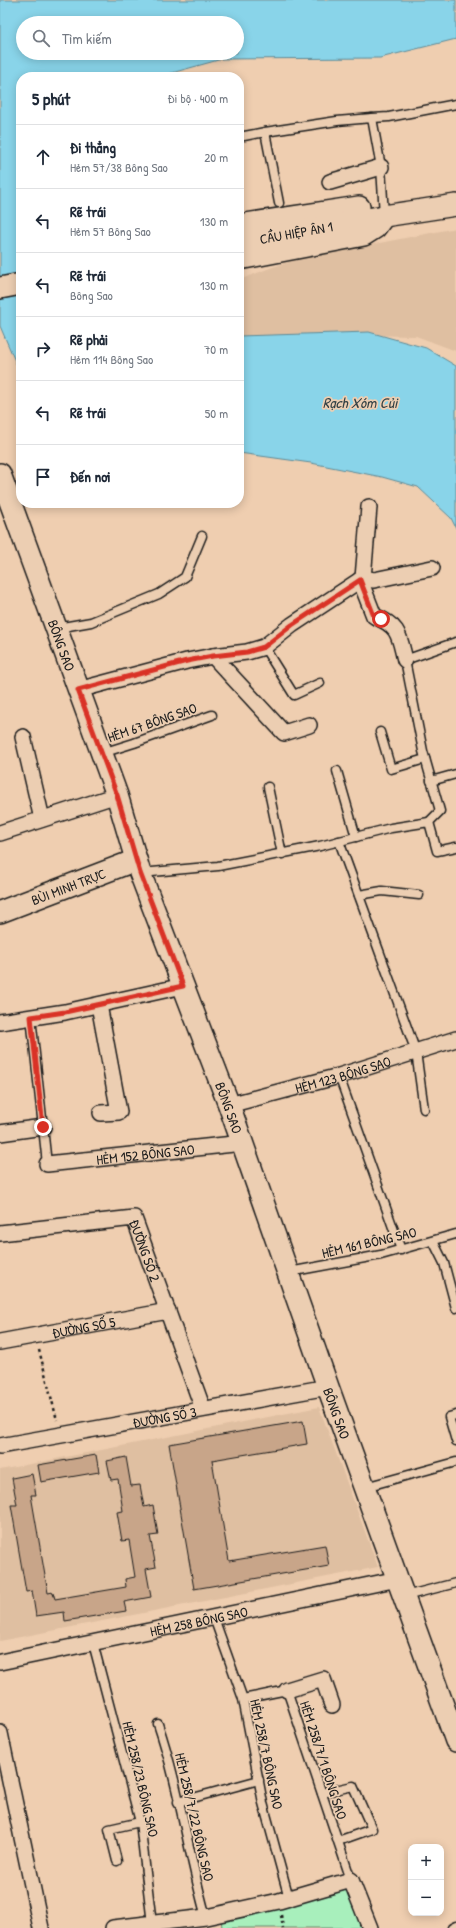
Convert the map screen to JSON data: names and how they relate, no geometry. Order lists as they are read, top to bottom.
{
  "streets": {
    "street": [
      "CẦU HIỆP ÂN 1",
      "BÔNG SAO",
      "BÙI MINH TRỰC",
      "HẺM 123 BÔNG SAO",
      "HẺM 152 BÔNG SAO",
      "ĐƯỜNG SỐ 2",
      "ĐƯỜNG SỐ 5",
      "ĐƯỜNG SỐ 3",
      "HẺM 258 BÔNG SAO"
    ],
    "lane": [
      "HẺM 67 BÔNG SAO",
      "HẺM 161 BÔNG SAO",
      "HẺM 258/7 BÔNG SAO",
      "HẺM 258/7/1 BÔNG SAO",
      "HẺM 258/23 BÔNG SAO",
      "HẺM 258/7/22 BÔNG SAO"
    ]
  },
  "crossings": [
    ["BÔNG SAO", "HẺM 67 BÔNG SAO"],
    ["BÔNG SAO", "BÙI MINH TRỰC"],
    ["BÔNG SAO", "HẺM 123 BÔNG SAO"],
    ["BÔNG SAO", "HẺM 152 BÔNG SAO"],
    ["BÔNG SAO", "HẺM 161 BÔNG SAO"],
    ["BÔNG SAO", "ĐƯỜNG SỐ 3"],
    ["BÔNG SAO", "HẺM 258 BÔNG SAO"],
    ["ĐƯỜNG SỐ 2", "ĐƯỜNG SỐ 5"],
    ["ĐƯỜNG SỐ 2", "ĐƯỜNG SỐ 3"],
    ["HẺM 258 BÔNG SAO", "HẺM 258/7 BÔNG SAO"],
    ["HẺM 258 BÔNG SAO", "HẺM 258/23 BÔNG SAO"],
    ["HẺM 258/7 BÔNG SAO", "HẺM 258/7/1 BÔNG SAO"]
  ],
  "water": ["Rạch Xóm Củi"],
  "page": {
    "search": "Tìm kiếm",
    "heading": ["5 phút", "Đi bộ · 400 m"],
    "list": [
      ["Đi thẳng", "Hẻm 57/38 Bông Sao", "20 m"],
      ["Rẽ trái", "Hẻm 57 Bông Sao", "130 m"],
      ["Rẽ trái", "Bông Sao", "130 m"],
      ["Rẽ phải", "Hẻm 114 Bông Sao", "70 m"],
      ["Rẽ trái", "50 m"],
      "Đến nơi"
    ],
    "map_buttons": ["+", "−"]
  }
}
